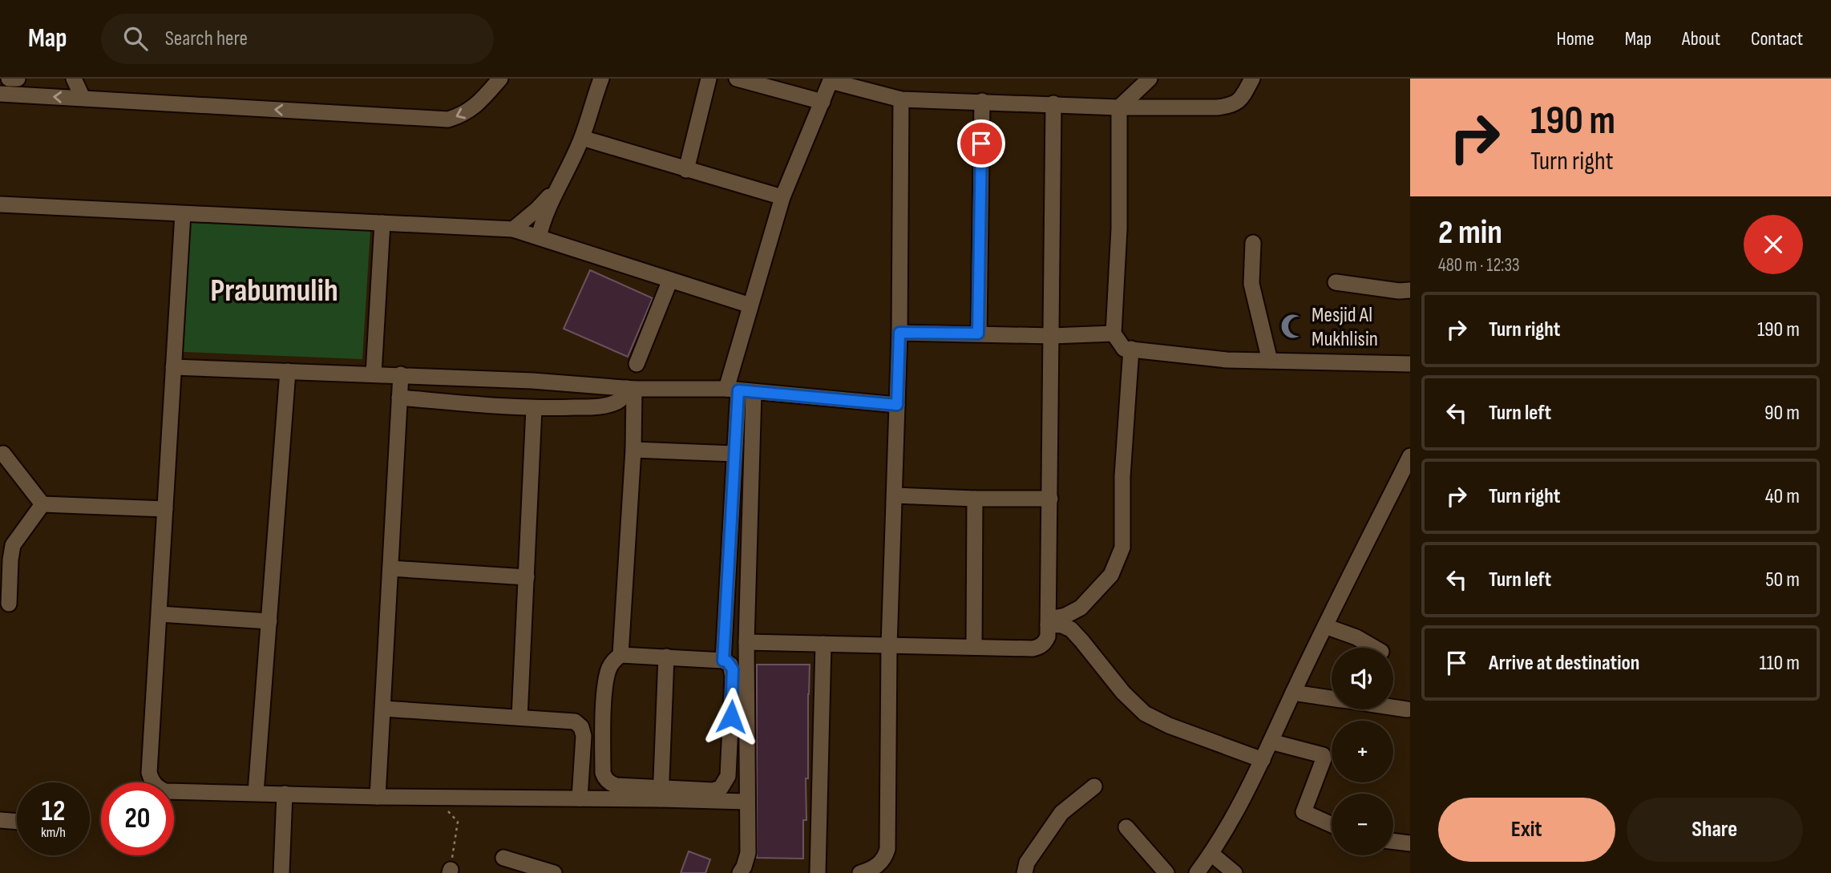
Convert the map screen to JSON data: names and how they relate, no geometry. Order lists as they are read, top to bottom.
{
  "districts": ["Prabumulih"],
  "places": {
    "mosque": ["Mesjid Al Mukhlisin"]
  },
  "page": {
    "header": "Map",
    "search": "Search here",
    "nav": [
      "Home",
      "Map",
      "About",
      "Contact"
    ],
    "turn": ["190 m", "Turn right"],
    "heading": ["2 min", "480 m · 12:33"],
    "list": [
      {
        "name": "Turn right",
        "value": "190 m"
      },
      {
        "name": "Turn left",
        "value": "90 m"
      },
      {
        "name": "Turn right",
        "value": "40 m"
      },
      {
        "name": "Turn left",
        "value": "50 m"
      },
      {
        "name": "Arrive at destination",
        "value": "110 m"
      }
    ],
    "map_buttons": ["+", "−"],
    "speed": "12 km/h",
    "limit": "20",
    "buttons": ["Exit", "Share"]
  }
}
